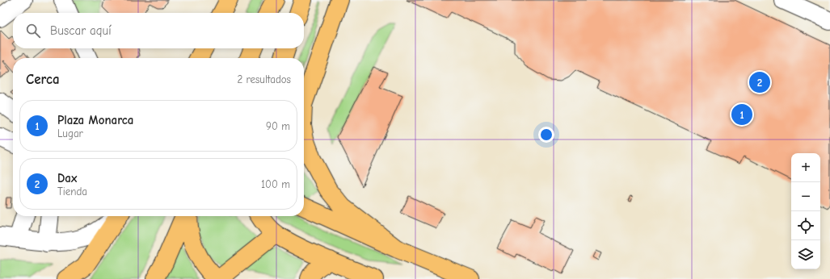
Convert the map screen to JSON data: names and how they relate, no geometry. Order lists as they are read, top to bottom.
{
  "page": {
    "search": "Buscar aquí",
    "heading": ["Cerca", "2 resultados"],
    "pins": ["2", "1"],
    "list": [
      {
        "mark": "1",
        "name": "Plaza Monarca",
        "note": "Lugar",
        "value": "90 m"
      },
      {
        "mark": "2",
        "name": "Dax",
        "note": "Tienda",
        "value": "100 m"
      }
    ],
    "map_buttons": ["+", "−"]
  }
}
